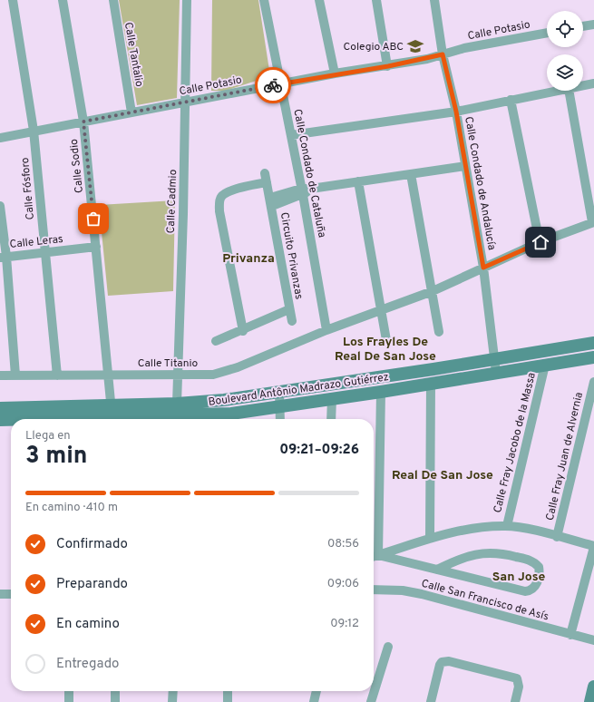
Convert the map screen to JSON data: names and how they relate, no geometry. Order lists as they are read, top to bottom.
{
  "streets": {
    "street": [
      "Calle Potasio",
      "Calle Tantalio",
      "Calle Sodio",
      "Calle Condado de Cataluña",
      "Calle Condado de Andalucía",
      "Calle Fósforo",
      "Calle Cadmio",
      "Calle Leras",
      "Circuito Privanzas",
      "Calle Titanio",
      "Boulevard Antônio Madrazo Gutiérrez",
      "Calle Fray Jacobo de la Massa",
      "Calle Fray Juan de Alvernia",
      "Calle San Francisco de Asís"
    ]
  },
  "crossings": [
    ["Calle Potasio", "Calle Tantalio"],
    ["Calle Potasio", "Calle Sodio"],
    ["Calle Potasio", "Calle Condado de Cataluña"],
    ["Calle Potasio", "Calle Condado de Andalucía"],
    ["Calle Potasio", "Calle Fósforo"],
    ["Calle Potasio", "Calle Cadmio"],
    ["Calle Sodio", "Calle Leras"],
    ["Calle Sodio", "Calle Titanio"],
    ["Calle Sodio", "Boulevard Antônio Madrazo Gutiérrez"],
    ["Calle Condado de Cataluña", "Circuito Privanzas"],
    ["Calle Condado de Cataluña", "Calle Titanio"],
    ["Calle Condado de Andalucía", "Calle Titanio"],
    ["Calle Condado de Andalucía", "Boulevard Antônio Madrazo Gutiérrez"],
    ["Calle Fósforo", "Calle Leras"],
    ["Calle Fósforo", "Calle Titanio"],
    ["Calle Cadmio", "Calle Titanio"],
    ["Calle Cadmio", "Boulevard Antônio Madrazo Gutiérrez"],
    ["Boulevard Antônio Madrazo Gutiérrez", "Calle Fray Jacobo de la Massa"]
  ],
  "districts": [
    "Privanza",
    "Los Frayles De Real De San Jose",
    "Real De San Jose",
    "San Jose"
  ],
  "places": {
    "school or university": ["Colegio ABC"]
  },
  "page": {
    "heading": ["3 min", "Llega en", "09:21–09:26"],
    "bar": "En camino · 410 m",
    "list": [
      ["Confirmado", "08:56"],
      ["Preparando", "09:06"],
      ["En camino", "09:12"],
      "Entregado"
    ]
  }
}
